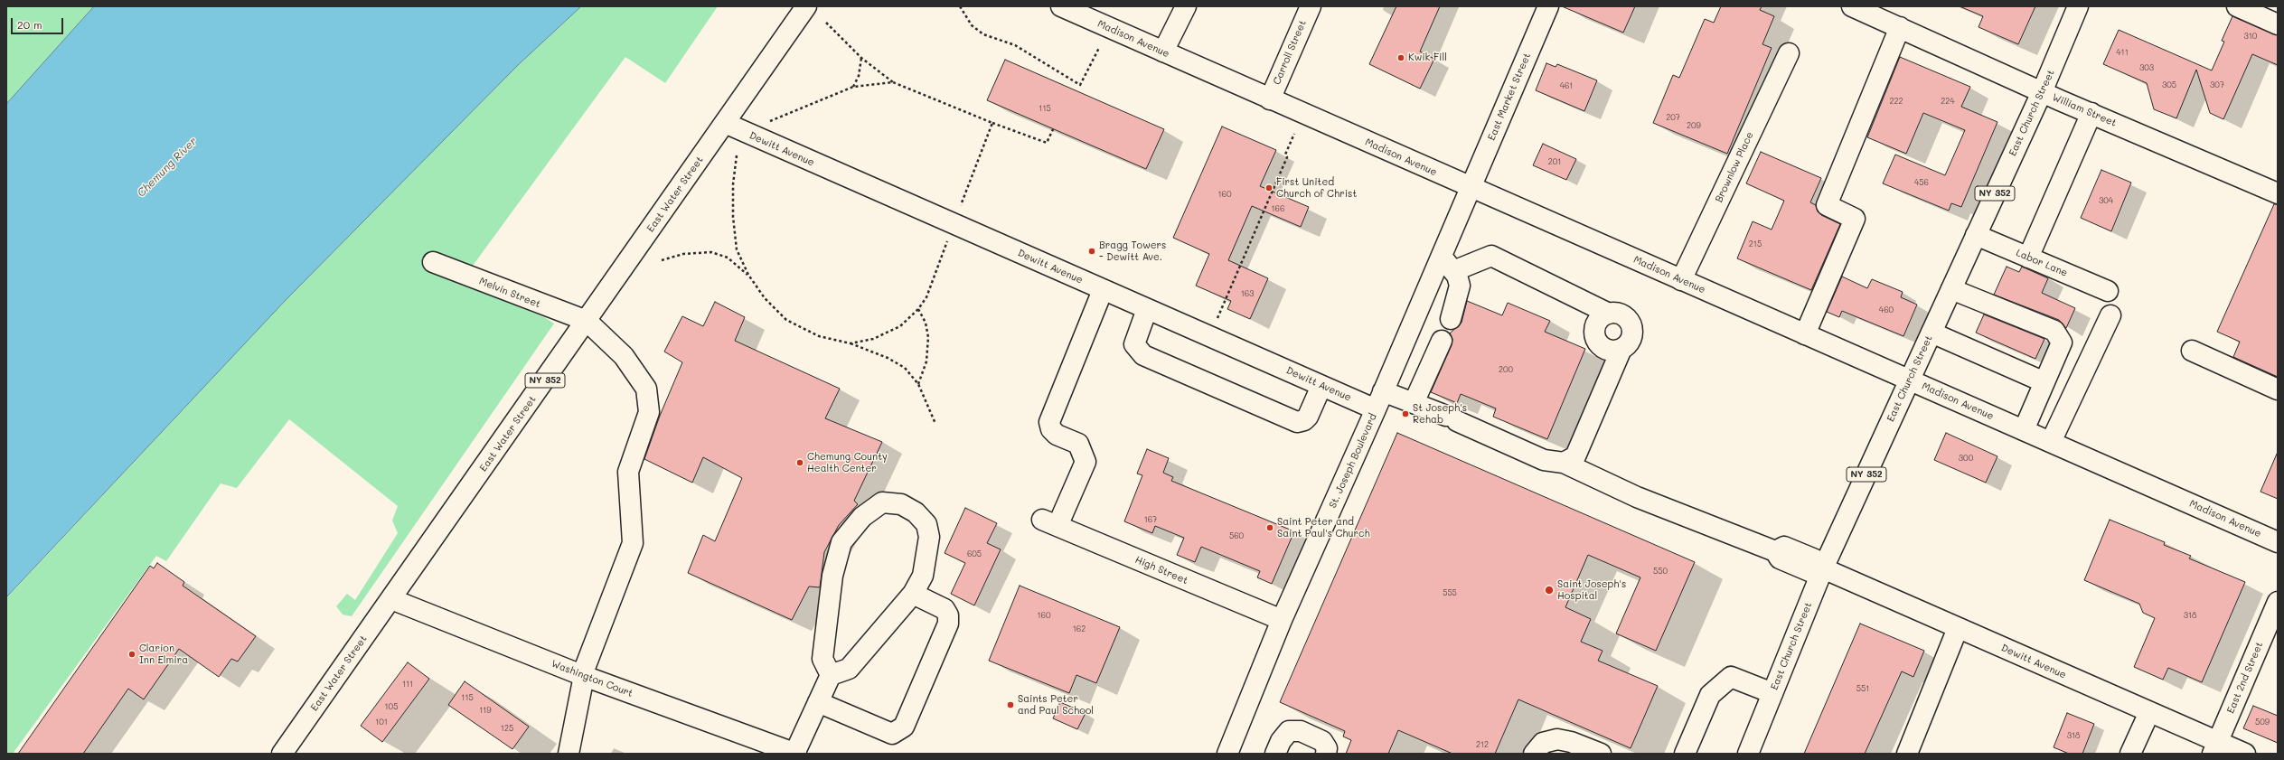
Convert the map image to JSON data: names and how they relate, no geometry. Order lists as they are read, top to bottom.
{
  "streets": {
    "street": [
      "Madison Avenue",
      "Carroll Street",
      "East Market Street",
      "William Street",
      "East Church Street",
      "Dewitt Avenue",
      "Brownlow Place",
      "NY 352",
      "East Water Street",
      "Labor Lane",
      "Melvin Street",
      "St. Joseph Boulevard",
      "High Street",
      "East 2nd Street",
      "Washington Court"
    ]
  },
  "crossings": [
    ["Madison Avenue", "Carroll Street"],
    ["Madison Avenue", "East Market Street"],
    ["Madison Avenue", "East Church Street"],
    ["Madison Avenue", "Brownlow Place"],
    ["Madison Avenue", "St. Joseph Boulevard"],
    ["East Market Street", "St. Joseph Boulevard"],
    ["William Street", "East Church Street"],
    ["East Church Street", "Dewitt Avenue"],
    ["East Church Street", "Labor Lane"],
    ["Dewitt Avenue", "East Water Street"],
    ["Dewitt Avenue", "St. Joseph Boulevard"],
    ["Dewitt Avenue", "High Street"],
    ["Dewitt Avenue", "East 2nd Street"],
    ["East Water Street", "Melvin Street"],
    ["East Water Street", "Washington Court"],
    ["St. Joseph Boulevard", "High Street"]
  ],
  "water": ["Chemung River"],
  "places": [
    "Kwik Fill",
    "First United Church of Christ",
    "Bragg Towers - Dewitt Ave.",
    "St Joseph's Rehab",
    "Chemung County Health Center",
    "Saint Peter and Saint Paul's Church",
    "Saint Joseph's Hospital",
    "Clarion Inn Elmira",
    "Saints Peter and Paul School"
  ],
  "house_numbers": [
    "310",
    "411",
    "303",
    "305",
    "307",
    "461",
    "222",
    "224",
    "115",
    "207",
    "209",
    "201",
    "456",
    "160",
    "304",
    "166",
    "215",
    "163",
    "460",
    "200",
    "300",
    "167",
    "560",
    "605",
    "550",
    "555",
    "160",
    "318",
    "162",
    "111",
    "551",
    "115",
    "105",
    "119",
    "101",
    "509",
    "125",
    "318",
    "212"
  ],
  "scale_bar": "20 m"
}
